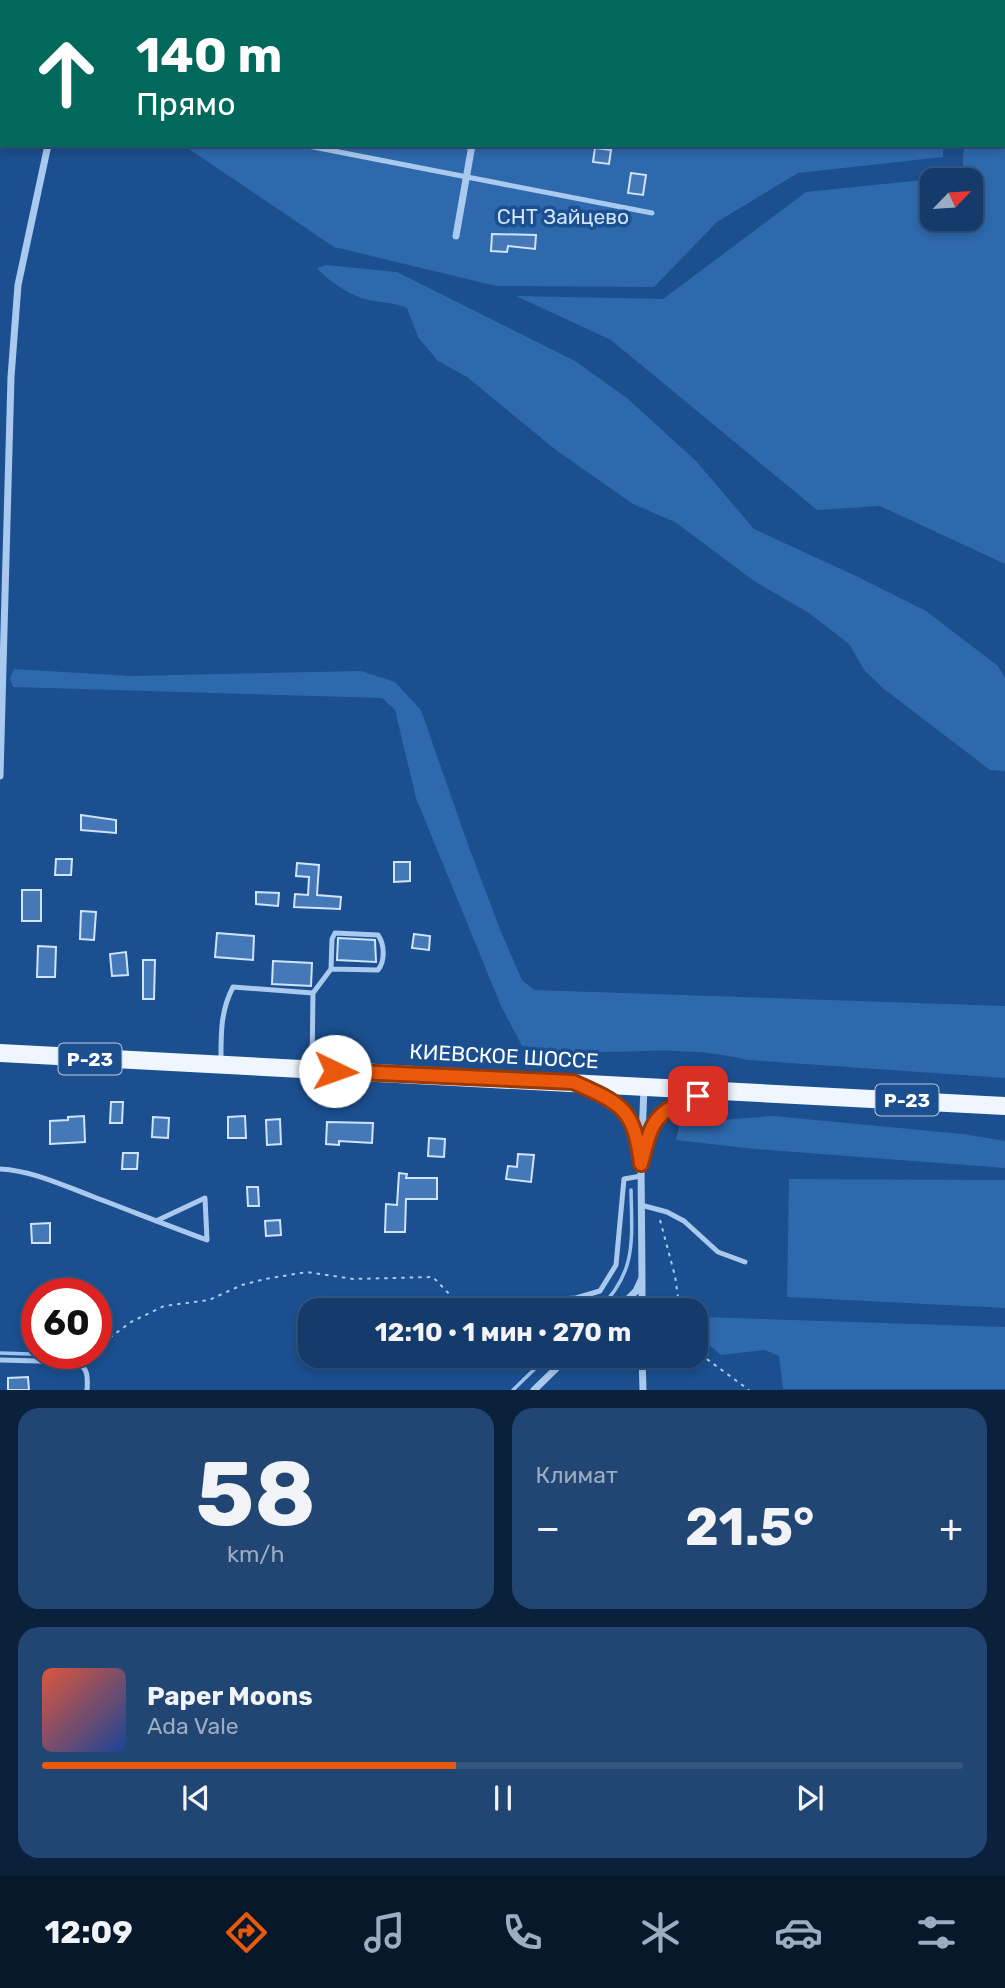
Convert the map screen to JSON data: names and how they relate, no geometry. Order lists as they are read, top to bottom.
{
  "streets": {
    "main road": ["КИЕВСКОЕ ШОССЕ", "Р-23"]
  },
  "parks": ["СНТ Зайцево"],
  "north": "top right",
  "page": {
    "turn": ["140 m", "Прямо"],
    "limit": "60",
    "trip": "12:10 · 1 мин · 270 m",
    "tile": [
      ["58", "km/h"],
      "Климат"
    ],
    "heat": ["−", "21.5°", "+"],
    "song": ["Paper Moons", "Ada Vale"],
    "tabs": "12:09"
  }
}
